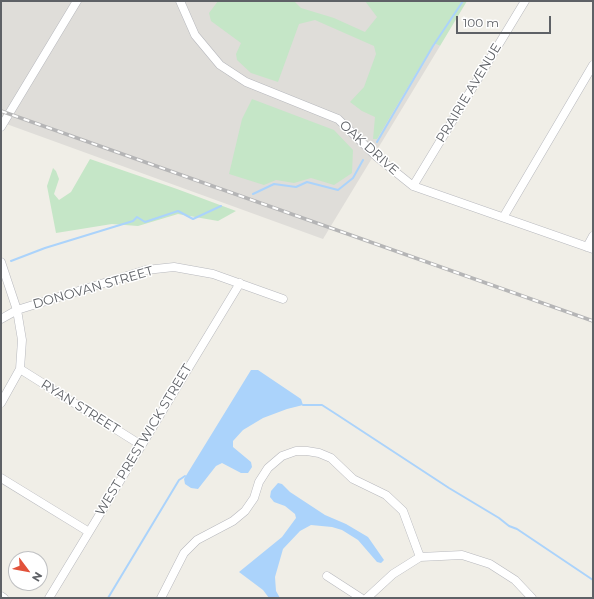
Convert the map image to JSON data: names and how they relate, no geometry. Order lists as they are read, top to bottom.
{
  "streets": {
    "street": [
      "PRAIRIE AVENUE",
      "OAK DRIVE",
      "DONOVAN STREET",
      "RYAN STREET",
      "WEST PRESTWICK STREET"
    ]
  },
  "crossings": [
    ["PRAIRIE AVENUE", "OAK DRIVE"],
    ["DONOVAN STREET", "WEST PRESTWICK STREET"],
    ["RYAN STREET", "WEST PRESTWICK STREET"]
  ],
  "scale_bar": "100 m",
  "north": "bottom right"
}
